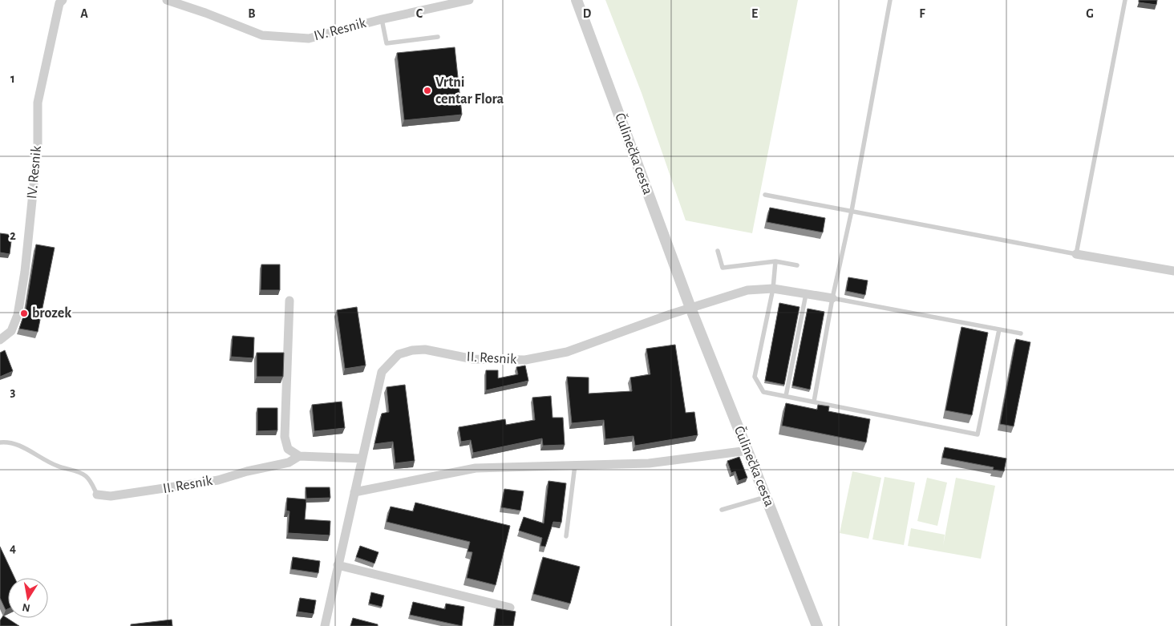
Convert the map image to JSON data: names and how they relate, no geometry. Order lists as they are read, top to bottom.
{
  "streets": {
    "street": ["IV. Resnik", "Čulinečka cesta", "II. Resnik"]
  },
  "crossings": [
    ["Čulinečka cesta", "II. Resnik"]
  ],
  "places": ["Vrtni centar Flora", "brozek"],
  "north": "bottom",
  "grid": {
    "columns": [
      "A",
      "B",
      "C",
      "D",
      "E",
      "F",
      "G"
    ],
    "rows": [
      "1",
      "2",
      "3",
      "4"
    ]
  }
}
